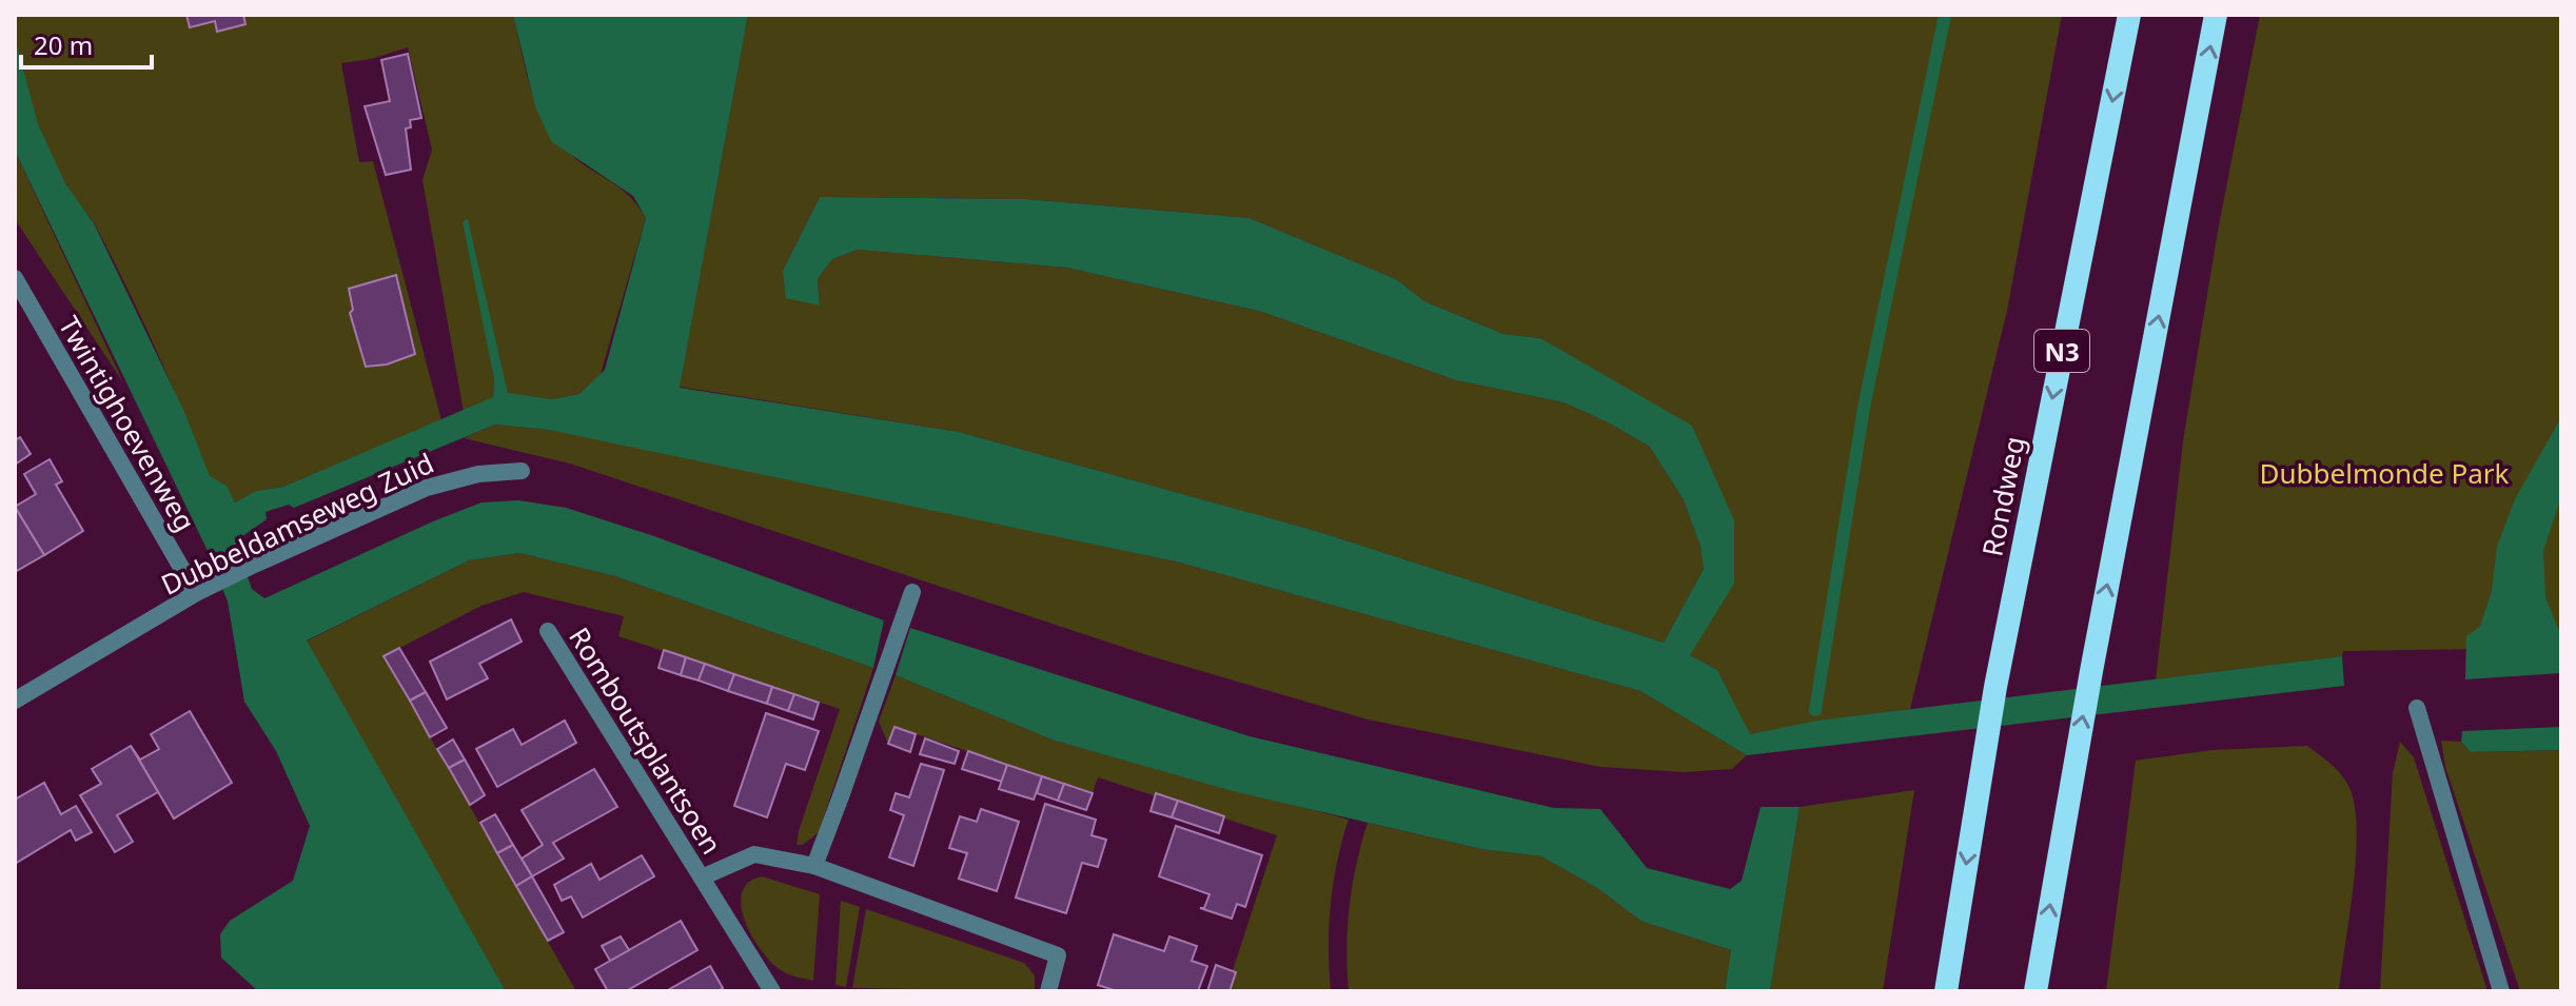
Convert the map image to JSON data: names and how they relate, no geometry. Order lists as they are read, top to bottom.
{
  "streets": {
    "highway": ["N3", "Rondweg"],
    "street": ["Twintighoevenweg", "Dubbeldamseweg Zuid", "Romboutsplantsoen"]
  },
  "crossings": [
    ["Twintighoevenweg", "Dubbeldamseweg Zuid"]
  ],
  "parks": ["Dubbelmonde Park"],
  "scale_bar": "20 m"
}
